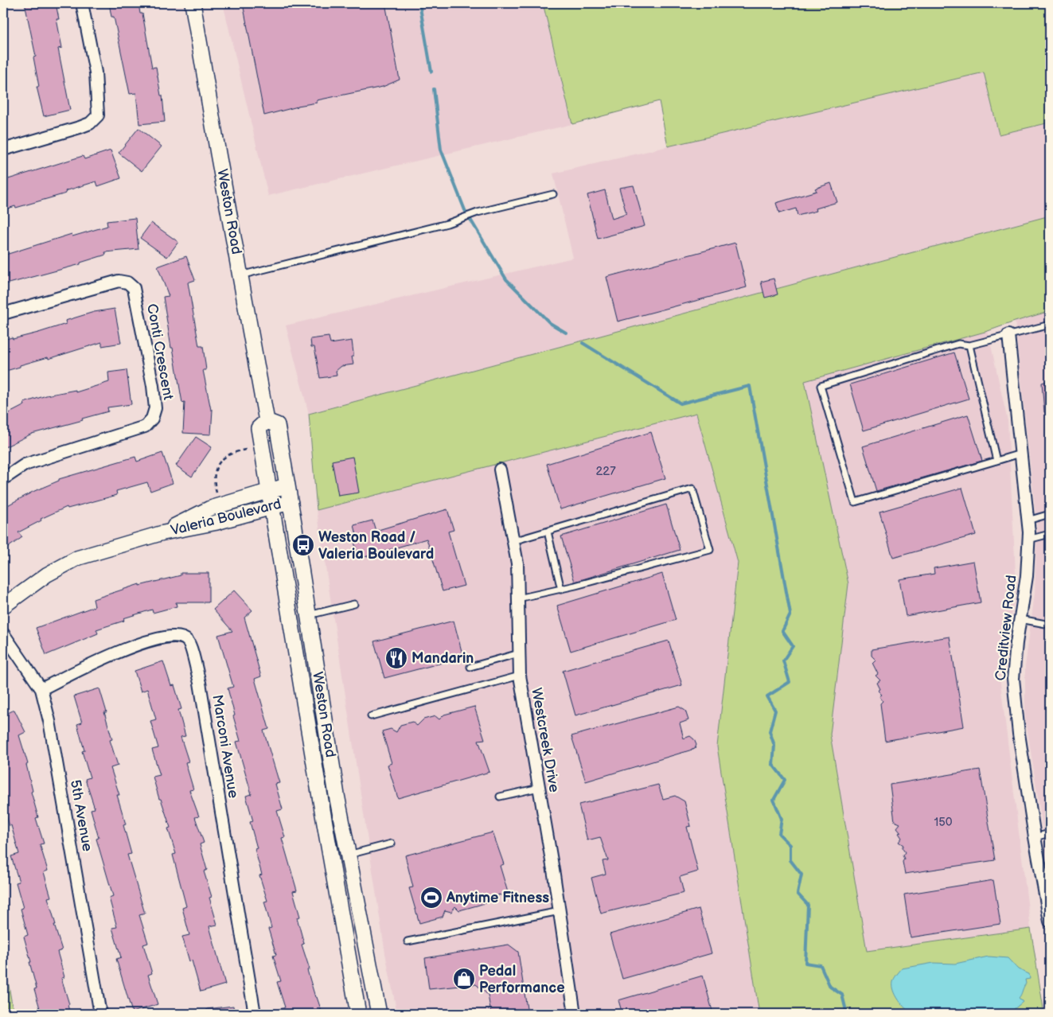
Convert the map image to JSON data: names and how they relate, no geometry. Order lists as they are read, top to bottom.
{
  "streets": {
    "main road": ["Weston Road"],
    "street": [
      "Conti Crescent",
      "Valeria Boulevard",
      "Creditview Road",
      "Westcreek Drive",
      "Marconi Avenue",
      "5th Avenue"
    ]
  },
  "crossings": [
    ["Weston Road", "Valeria Boulevard"],
    ["Marconi Avenue", "5th Avenue"]
  ],
  "places": {
    "bus stop": ["Weston Road / Valeria Boulevard"],
    "restaurant": ["Mandarin"],
    "sports": ["Anytime Fitness"],
    "shop": ["Pedal Performance"]
  },
  "house_numbers": ["227", "150"]
}
